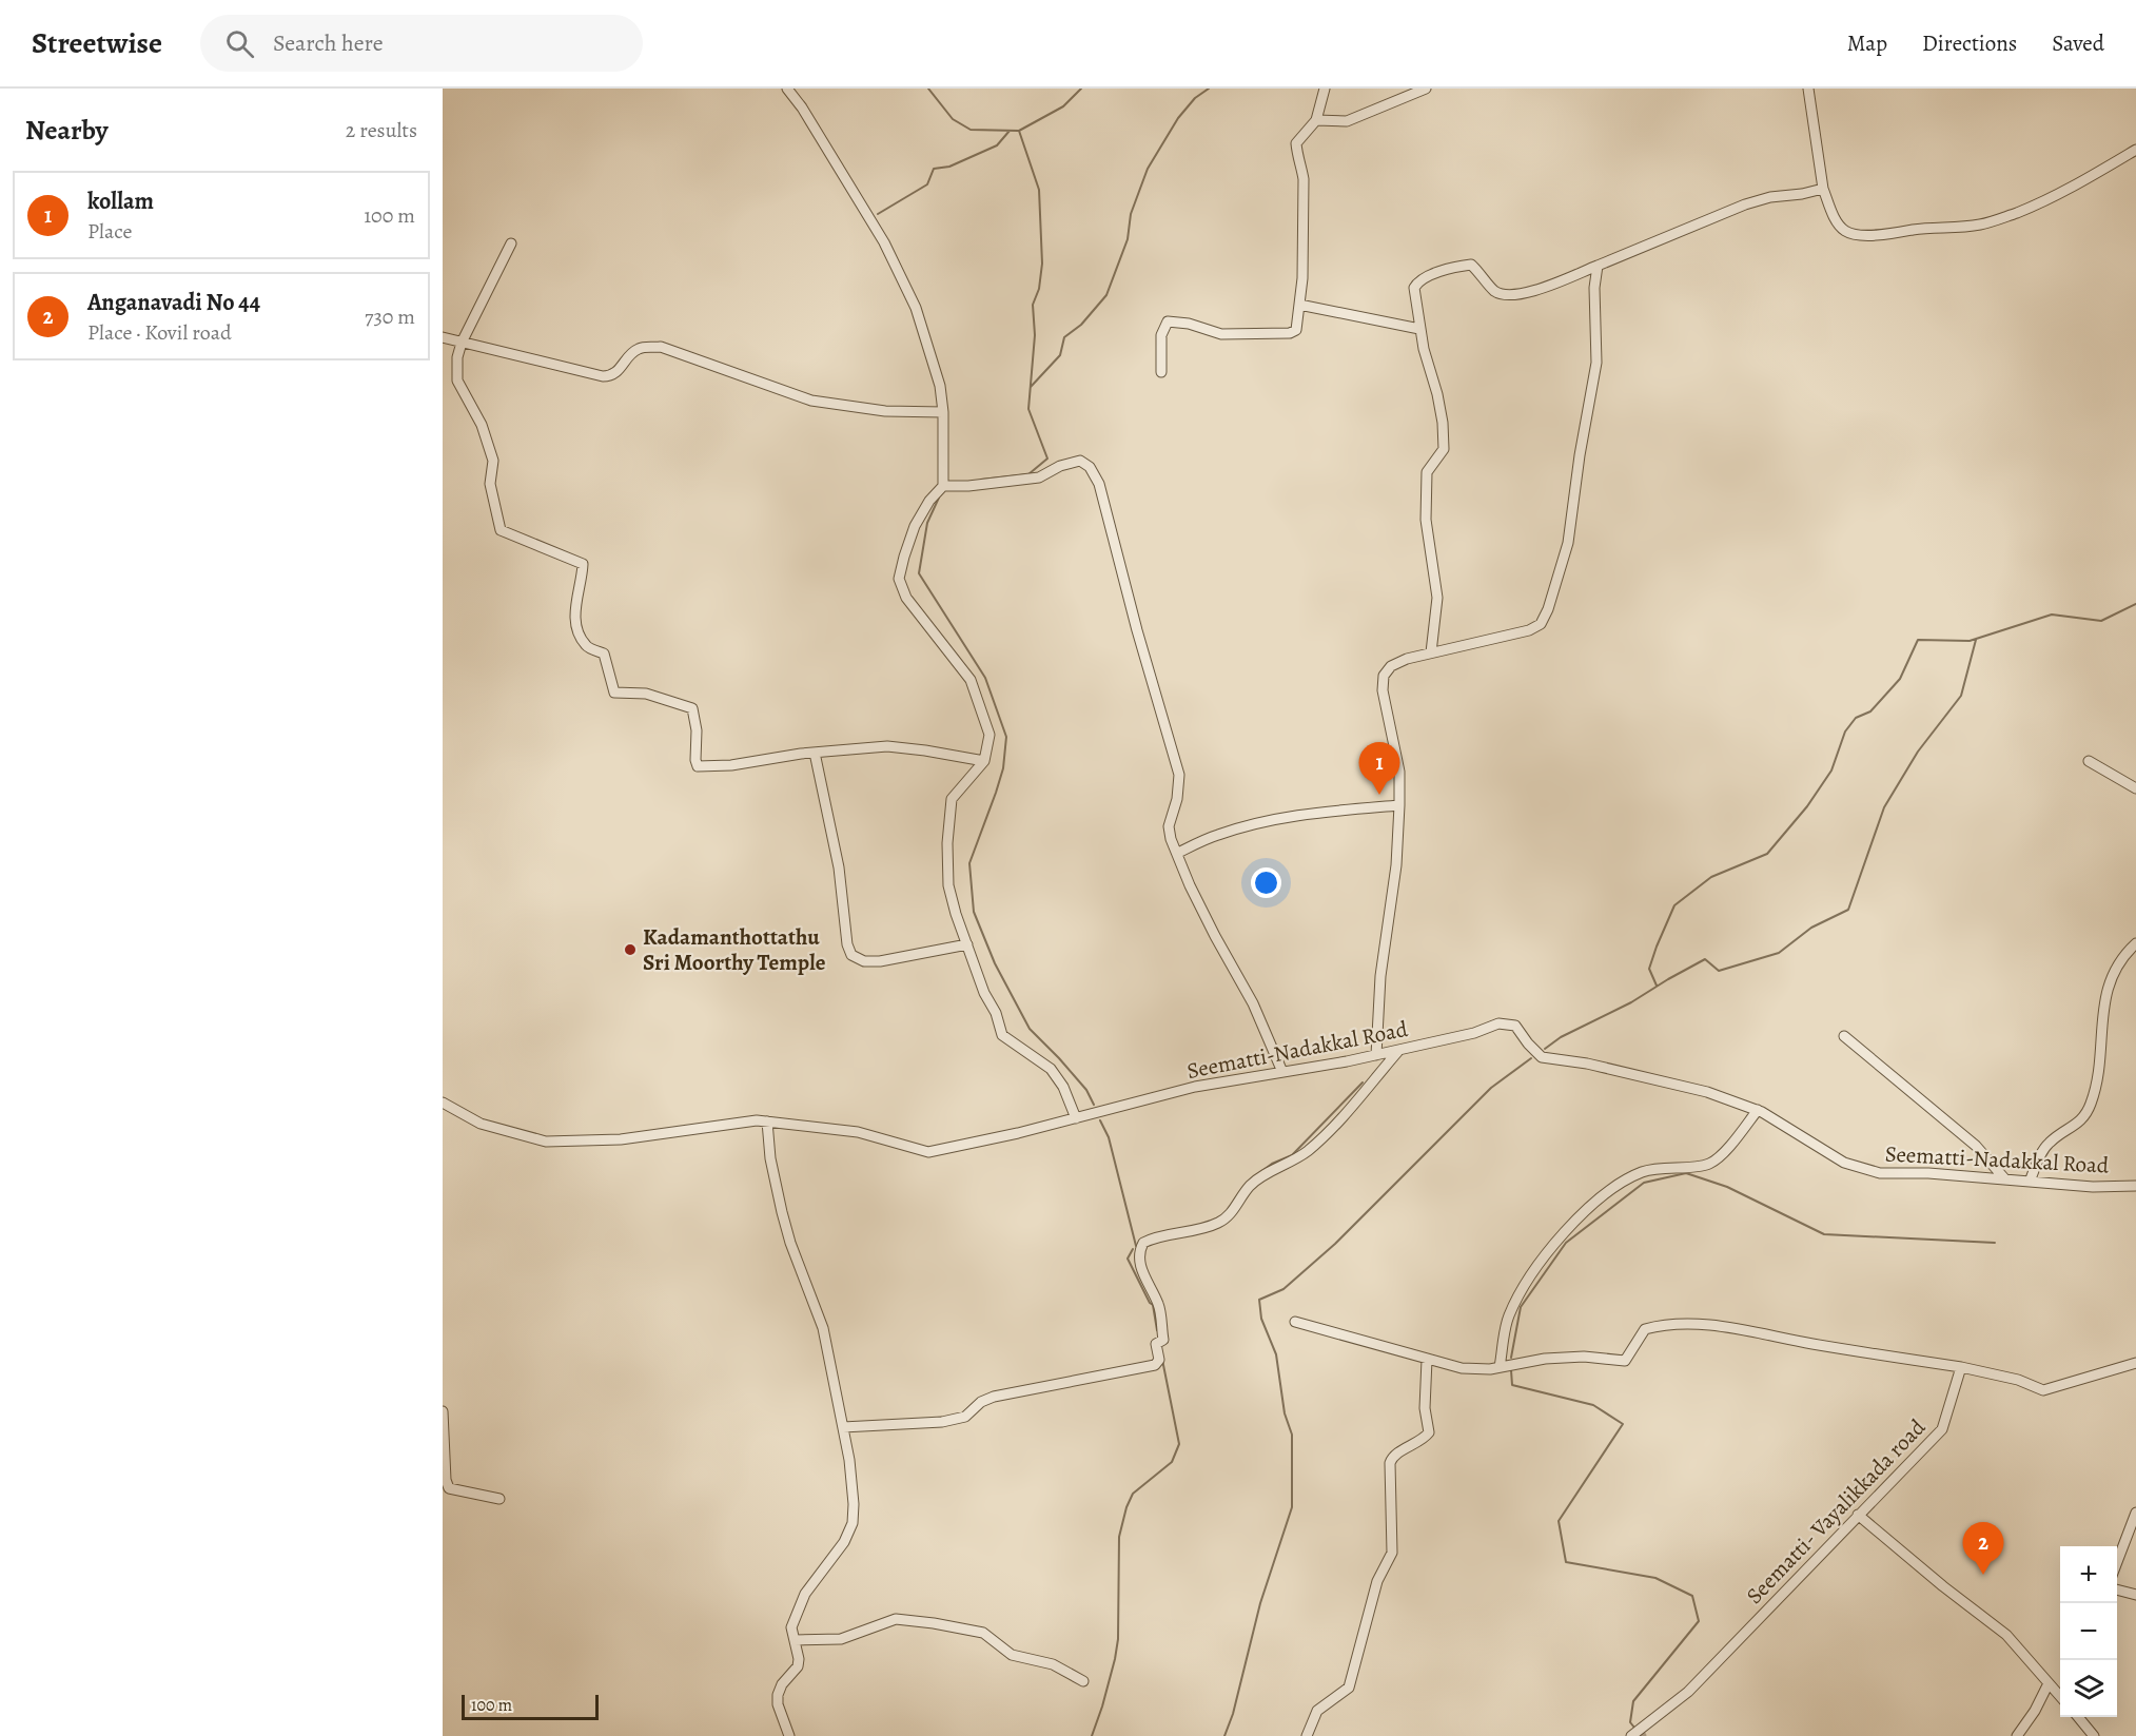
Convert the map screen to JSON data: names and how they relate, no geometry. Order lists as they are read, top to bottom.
{
  "streets": {
    "street": ["Seematti-Nadakkal Road", "Seematti- Vayalikkada road"]
  },
  "places": ["Kadamanthottathu Sri Moorthy Temple"],
  "scale_bar": "100 m",
  "page": {
    "header": "Streetwise",
    "search": "Search here",
    "nav": ["Map", "Directions", "Saved"],
    "heading": ["Nearby", "2 results"],
    "list": [
      {
        "mark": "1",
        "name": "kollam",
        "note": "Place",
        "value": "100 m"
      },
      {
        "mark": "2",
        "name": "Anganavadi No 44",
        "note": "Place · Kovil road",
        "value": "730 m"
      }
    ],
    "pins": ["1", "2"],
    "map_buttons": ["+", "−"],
    "scale": "100 m"
  }
}
